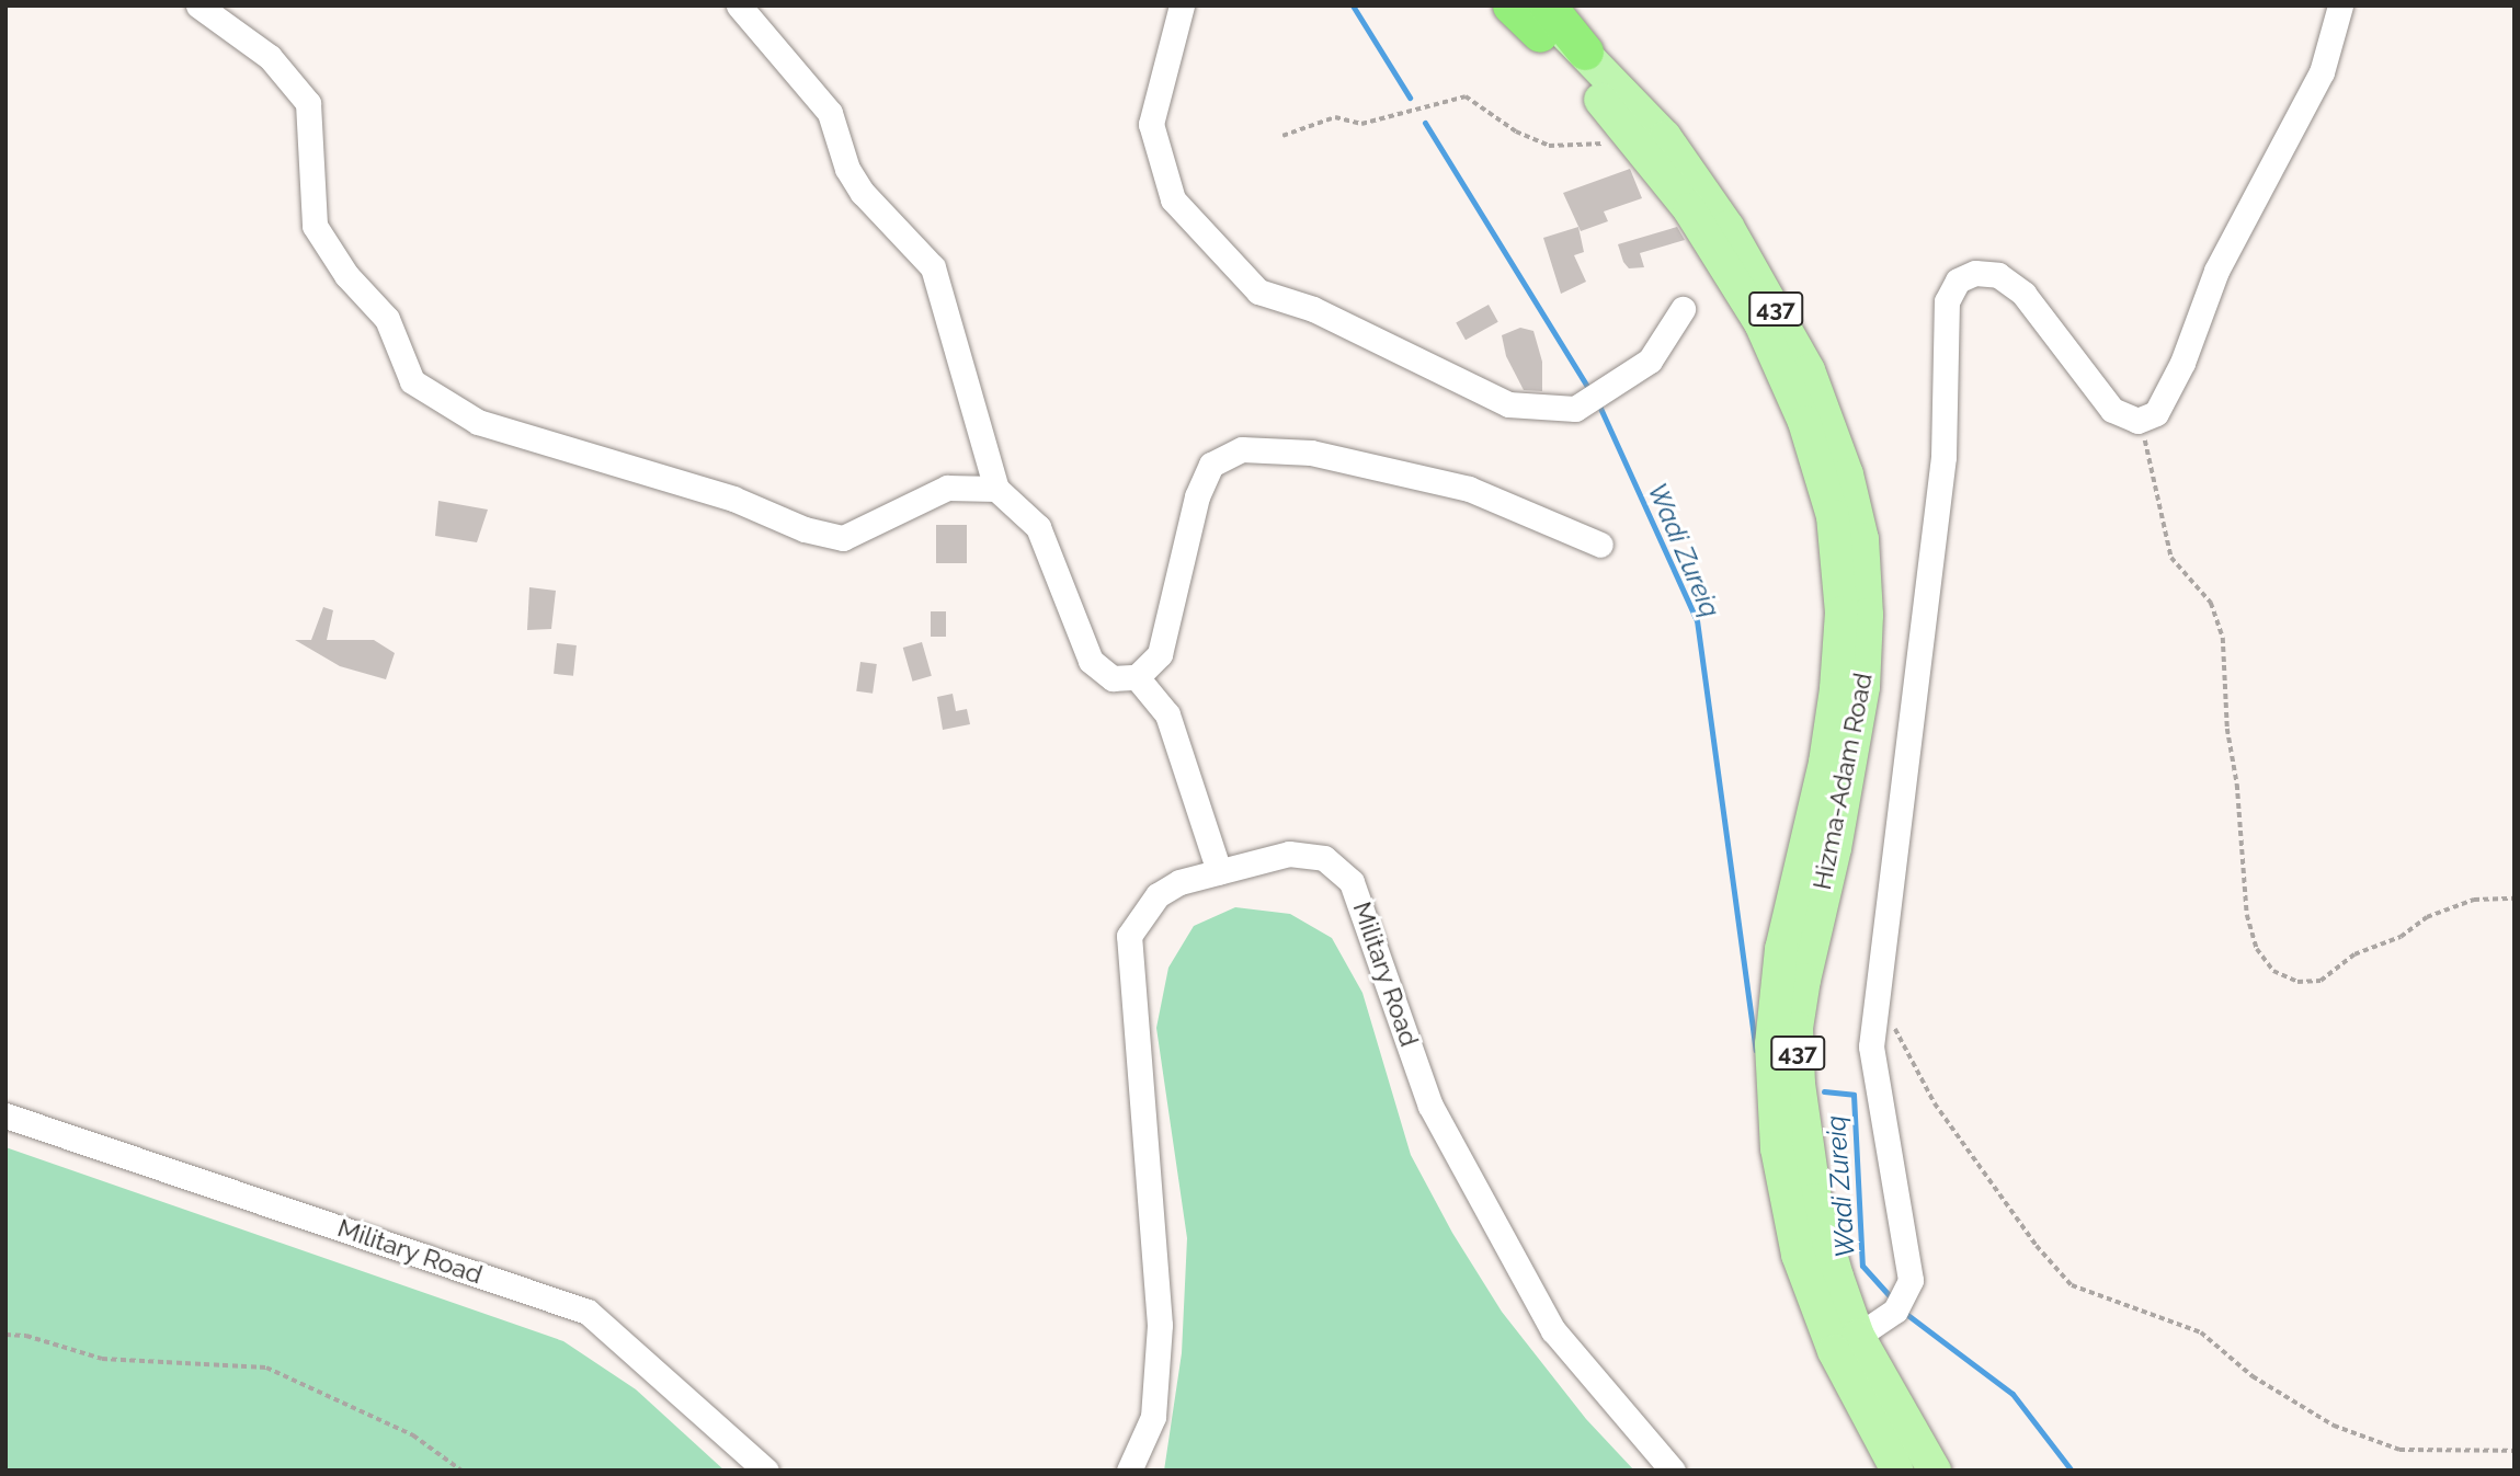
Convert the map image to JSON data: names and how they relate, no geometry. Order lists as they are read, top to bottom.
{
  "streets": {
    "main road": ["437", "Hizma-Adam Road"],
    "street": ["Military Road"]
  },
  "water": ["Wadi Zureiq"]
}
